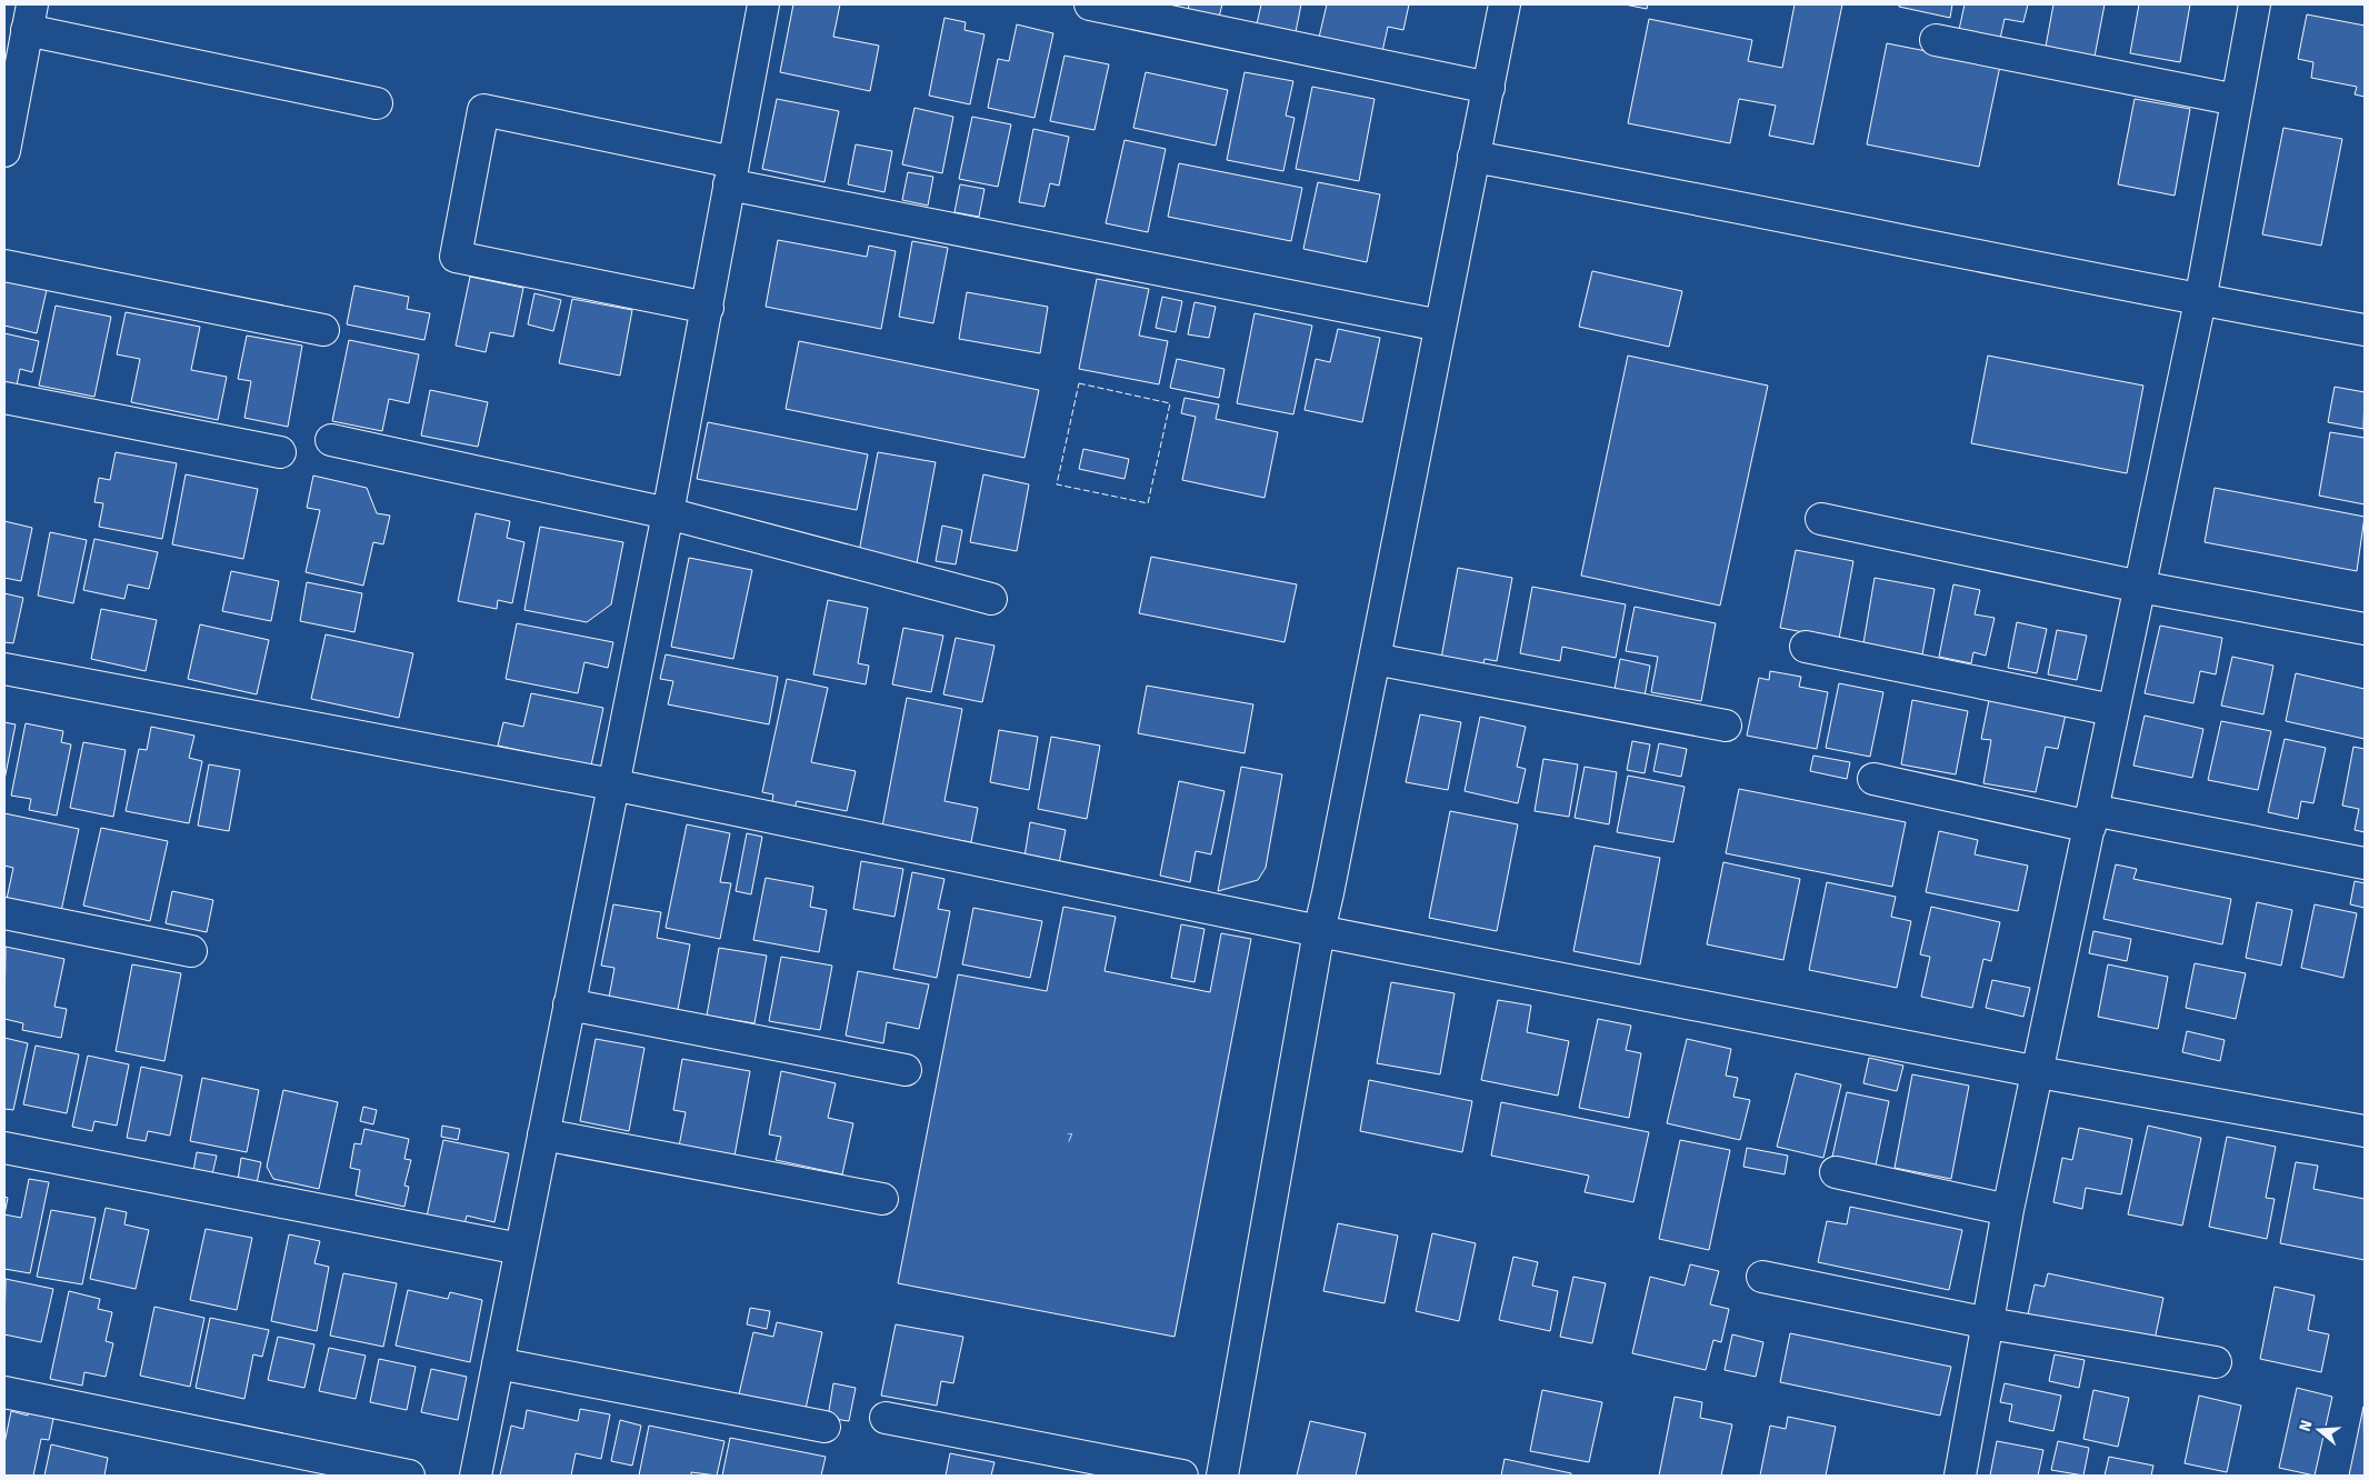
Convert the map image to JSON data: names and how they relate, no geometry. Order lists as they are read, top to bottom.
{
  "house_numbers": ["7"],
  "north": "left"
}
